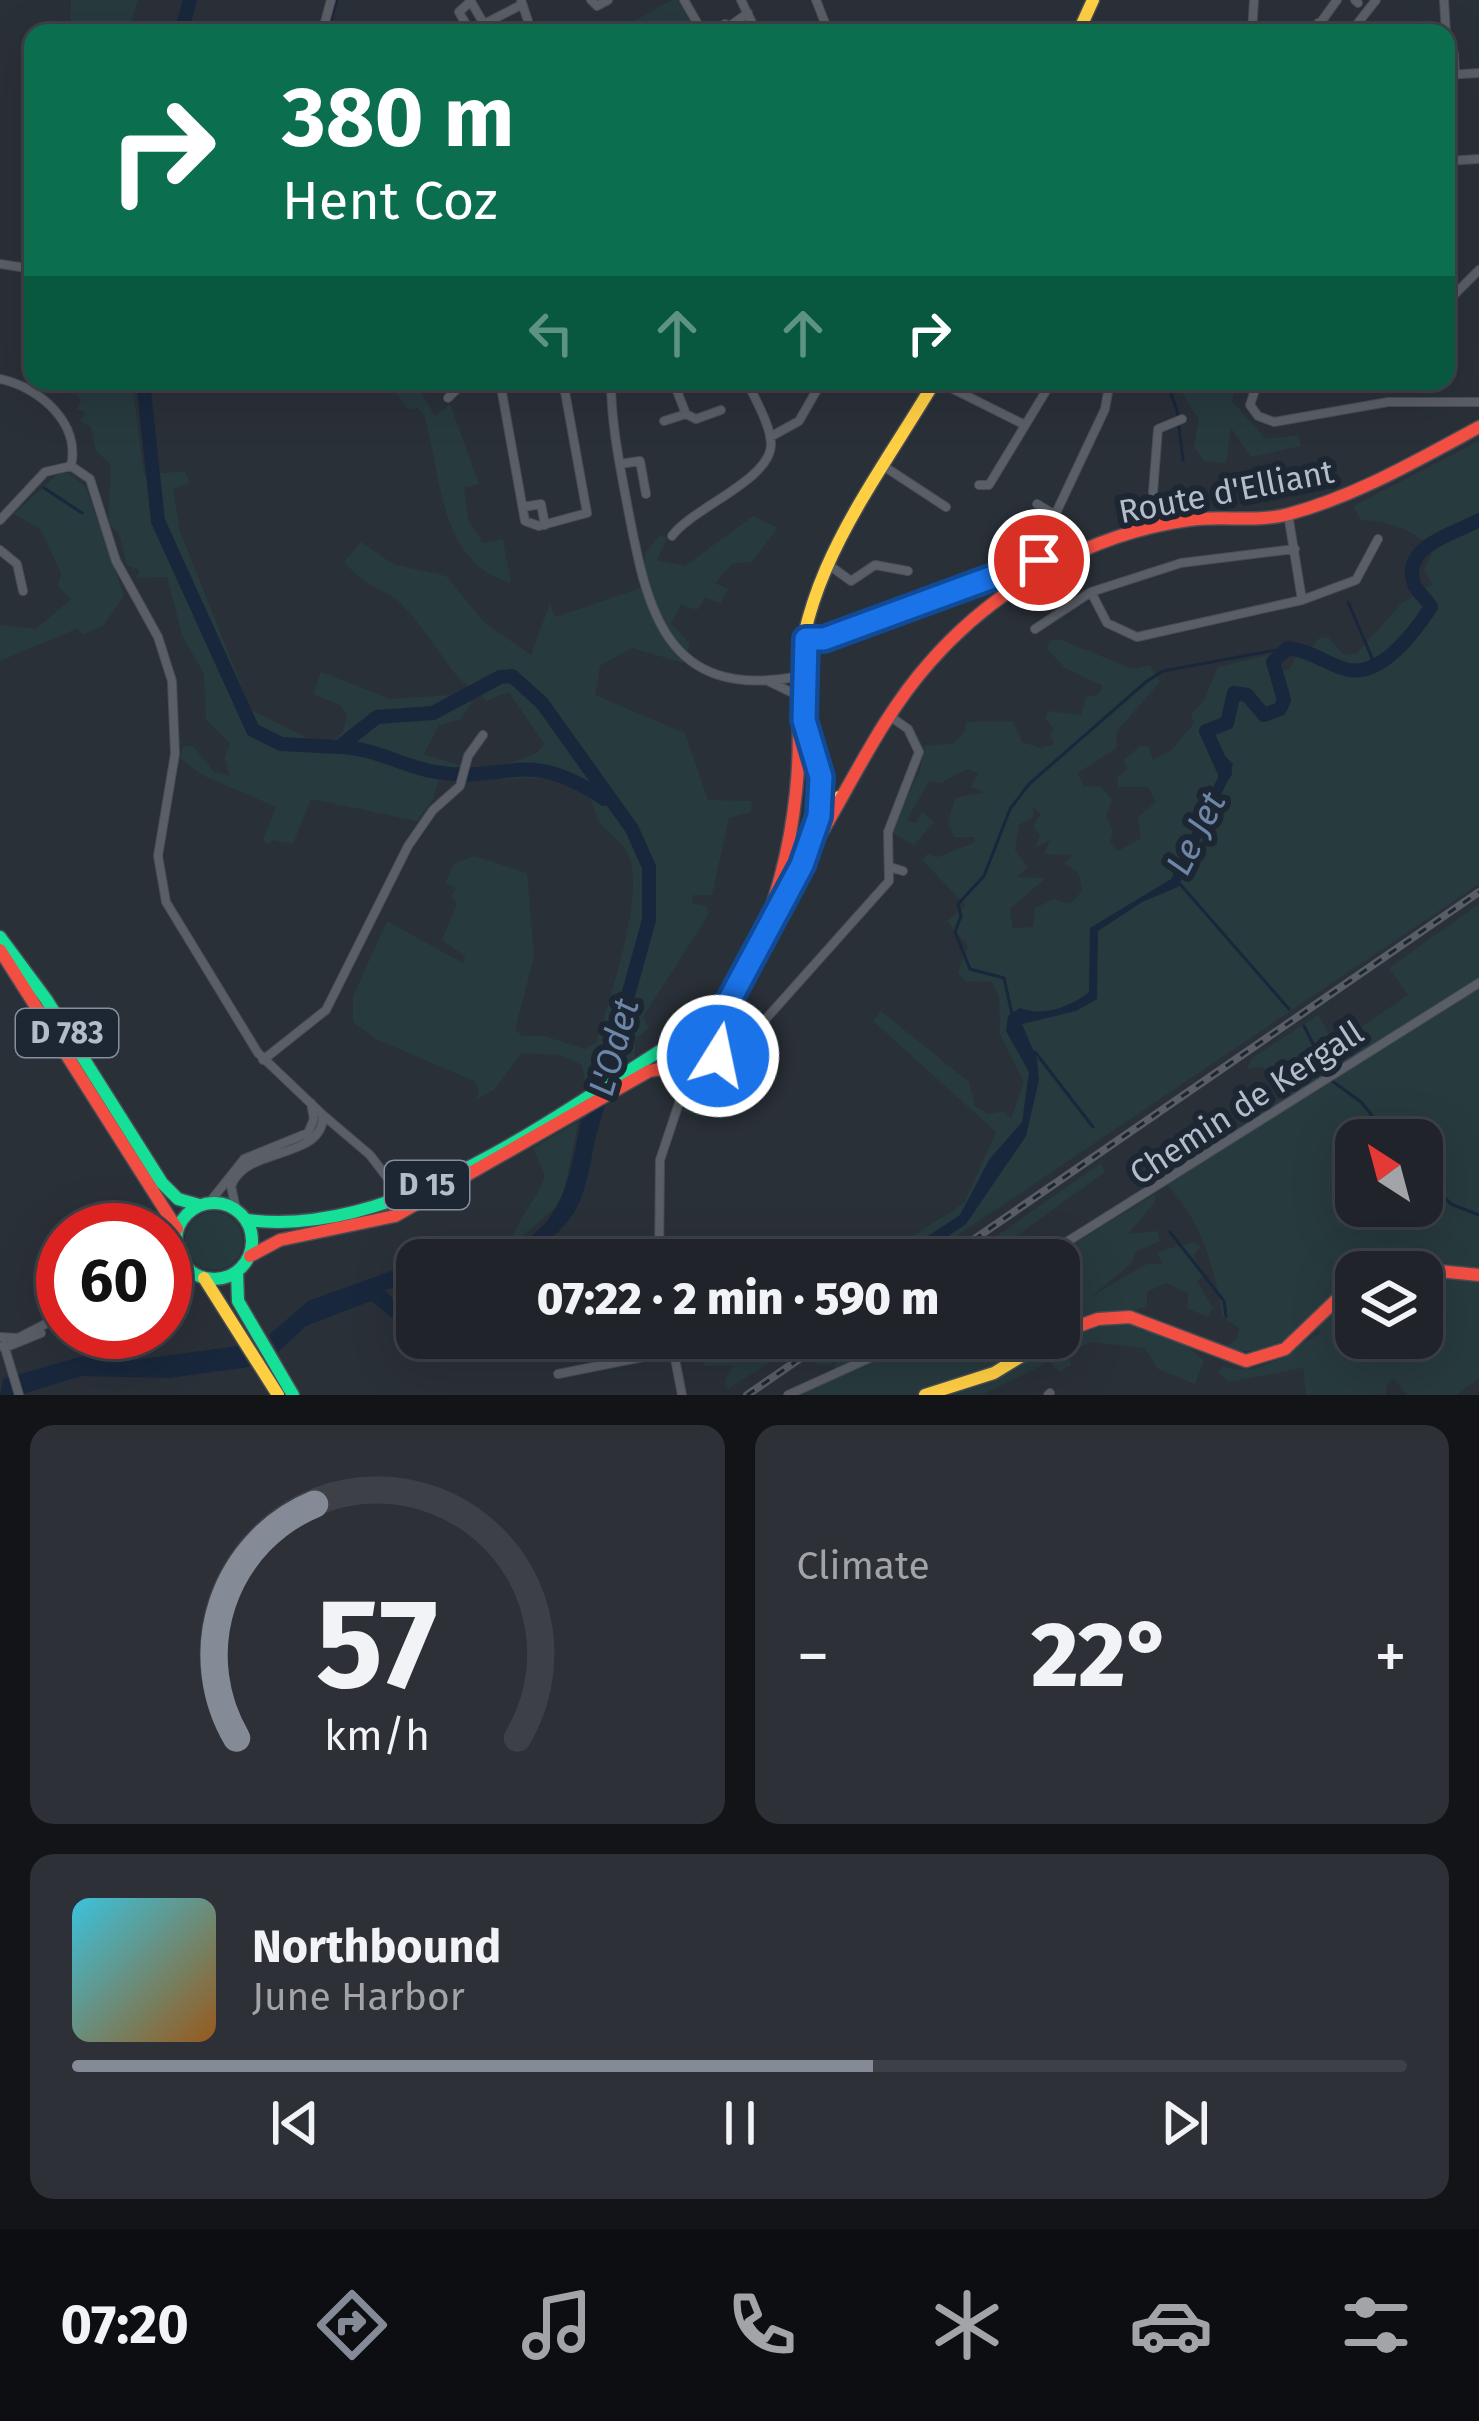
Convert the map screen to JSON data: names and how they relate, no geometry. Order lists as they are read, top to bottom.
{
  "streets": {
    "main road": ["Route d'Elliant", "D 783", "D 15"],
    "street": ["Chemin de Kergall"]
  },
  "water": ["Le Jet", "L'Odet"],
  "north": "top left",
  "page": {
    "turn": ["380 m", "Hent Coz"],
    "limit": "60",
    "trip": "07:22 · 2 min · 590 m",
    "tile": "Climate",
    "heat": ["−", "22°", "+"],
    "song": ["Northbound", "June Harbor"],
    "tabs": "07:20",
    "gauge": ["57", "km/h"]
  }
}
